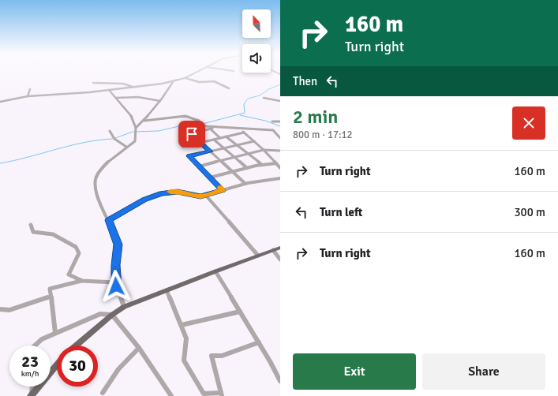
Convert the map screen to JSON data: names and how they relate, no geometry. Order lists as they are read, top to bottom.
{
  "north": "top left",
  "page": {
    "turn": ["160 m", "Turn right"],
    "then": "Then",
    "heading": ["2 min", "800 m · 17:12"],
    "list": [
      {
        "name": "Turn right",
        "value": "160 m"
      },
      {
        "name": "Turn left",
        "value": "300 m"
      },
      {
        "name": "Turn right",
        "value": "160 m"
      }
    ],
    "speed": "23 km/h",
    "limit": "30",
    "buttons": ["Exit", "Share"]
  }
}
